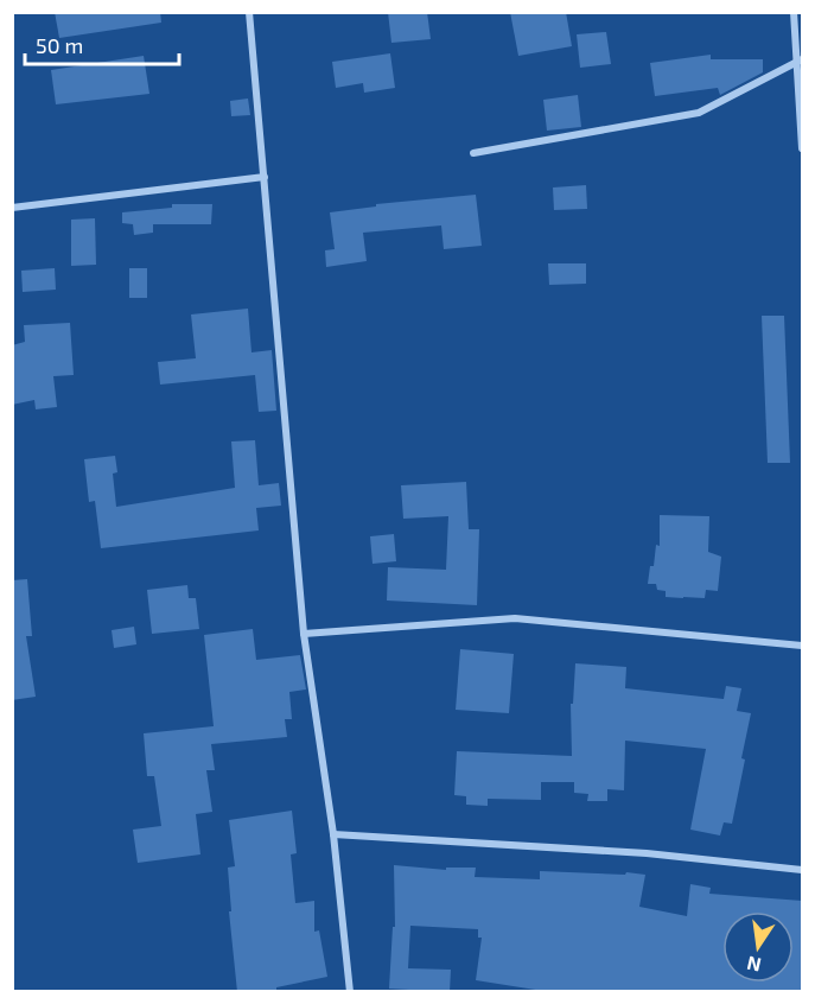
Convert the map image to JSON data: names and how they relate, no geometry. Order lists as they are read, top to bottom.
{
  "scale_bar": "50 m",
  "north": "bottom"
}
